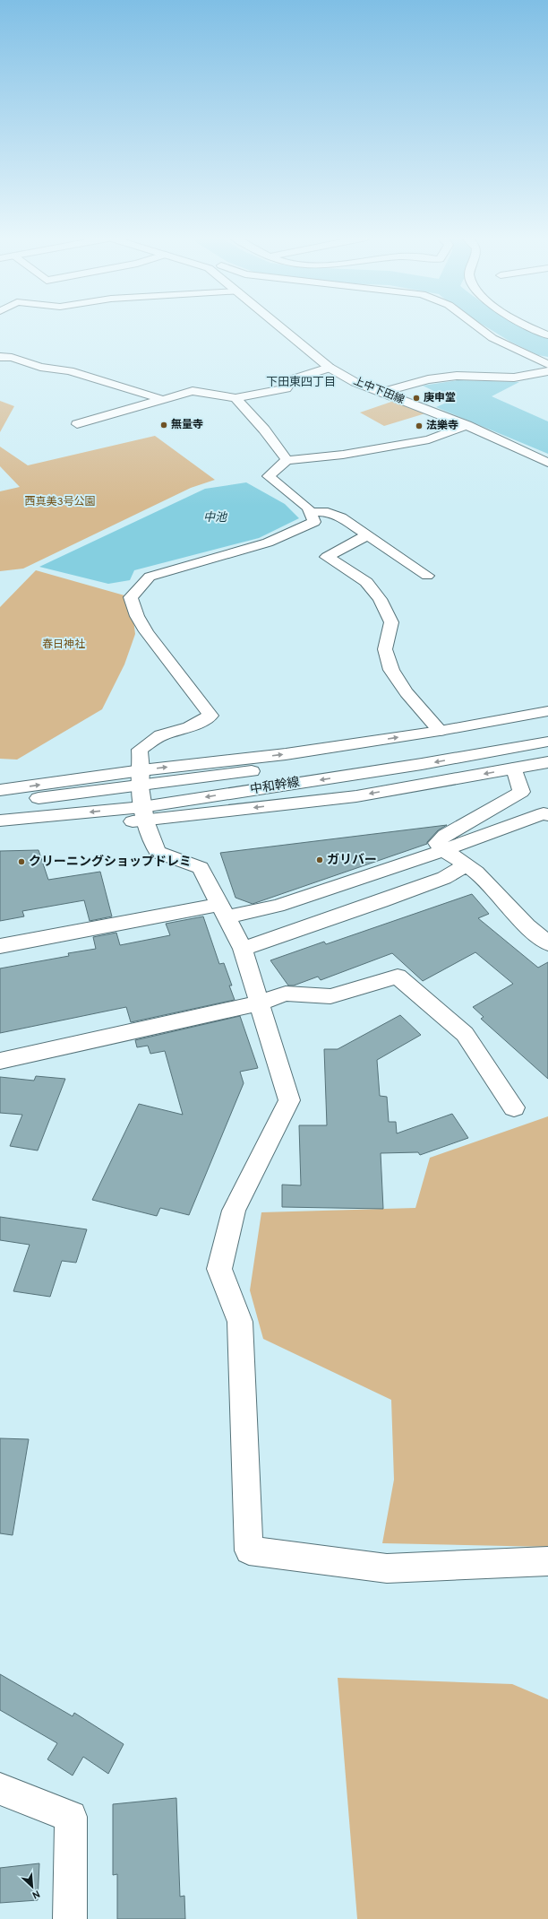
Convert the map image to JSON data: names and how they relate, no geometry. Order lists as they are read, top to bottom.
{
  "streets": {
    "main road": ["上中下田線", "中和幹線"]
  },
  "districts": ["下田東四丁目"],
  "water": ["中池"],
  "parks": ["西真美3号公園", "春日神社"],
  "places": [
    "庚申堂",
    "無量寺",
    "法樂寺",
    "ガリバー",
    "クリーニングショップドレミ"
  ],
  "north": "bottom right"
}
